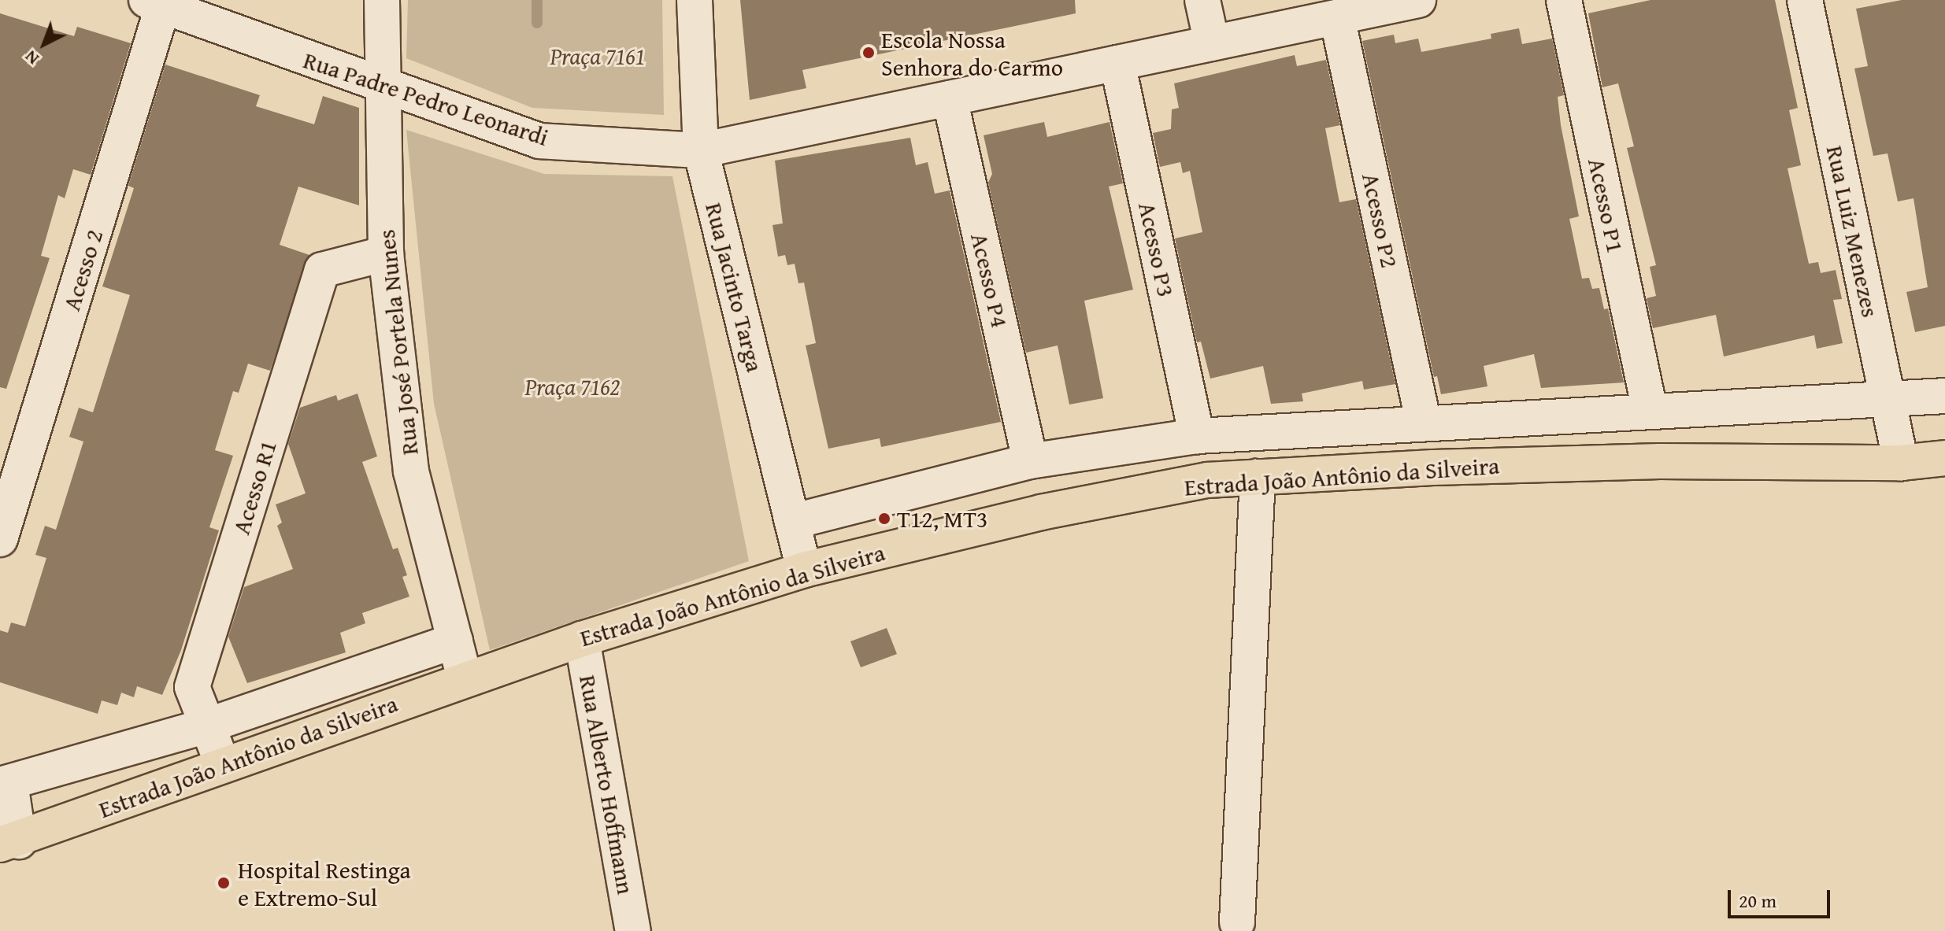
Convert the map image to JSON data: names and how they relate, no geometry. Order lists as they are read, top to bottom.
{
  "streets": {
    "main road": ["Estrada João Antônio da Silveira"],
    "street": [
      "Rua Padre Pedro Leonardi",
      "Acesso P1",
      "Acesso P2",
      "Rua Luiz Menezes",
      "Acesso P3",
      "Acesso 2",
      "Acesso P4",
      "Rua Jacinto Targa",
      "Rua José Portela Nunes",
      "Acesso R1",
      "Rua Alberto Hoffmann"
    ]
  },
  "crossings": [
    ["Rua Padre Pedro Leonardi", "Acesso P2"],
    ["Rua Padre Pedro Leonardi", "Acesso P3"],
    ["Rua Padre Pedro Leonardi", "Acesso 2"],
    ["Rua Padre Pedro Leonardi", "Acesso P4"],
    ["Rua Padre Pedro Leonardi", "Rua Jacinto Targa"],
    ["Rua Padre Pedro Leonardi", "Rua José Portela Nunes"],
    ["Acesso P1", "Estrada João Antônio da Silveira"],
    ["Acesso P2", "Estrada João Antônio da Silveira"],
    ["Rua Luiz Menezes", "Estrada João Antônio da Silveira"],
    ["Acesso P3", "Estrada João Antônio da Silveira"],
    ["Acesso P4", "Estrada João Antônio da Silveira"],
    ["Rua Jacinto Targa", "Estrada João Antônio da Silveira"],
    ["Rua José Portela Nunes", "Estrada João Antônio da Silveira"],
    ["Rua José Portela Nunes", "Acesso R1"],
    ["Estrada João Antônio da Silveira", "Acesso R1"],
    ["Estrada João Antônio da Silveira", "Rua Alberto Hoffmann"]
  ],
  "parks": ["Praça 7161", "Praça 7162"],
  "places": ["Escola Nossa Senhora do Carmo", "T12, MT3", "Hospital Restinga e Extremo-Sul"],
  "scale_bar": "20 m",
  "north": "bottom left"
}
